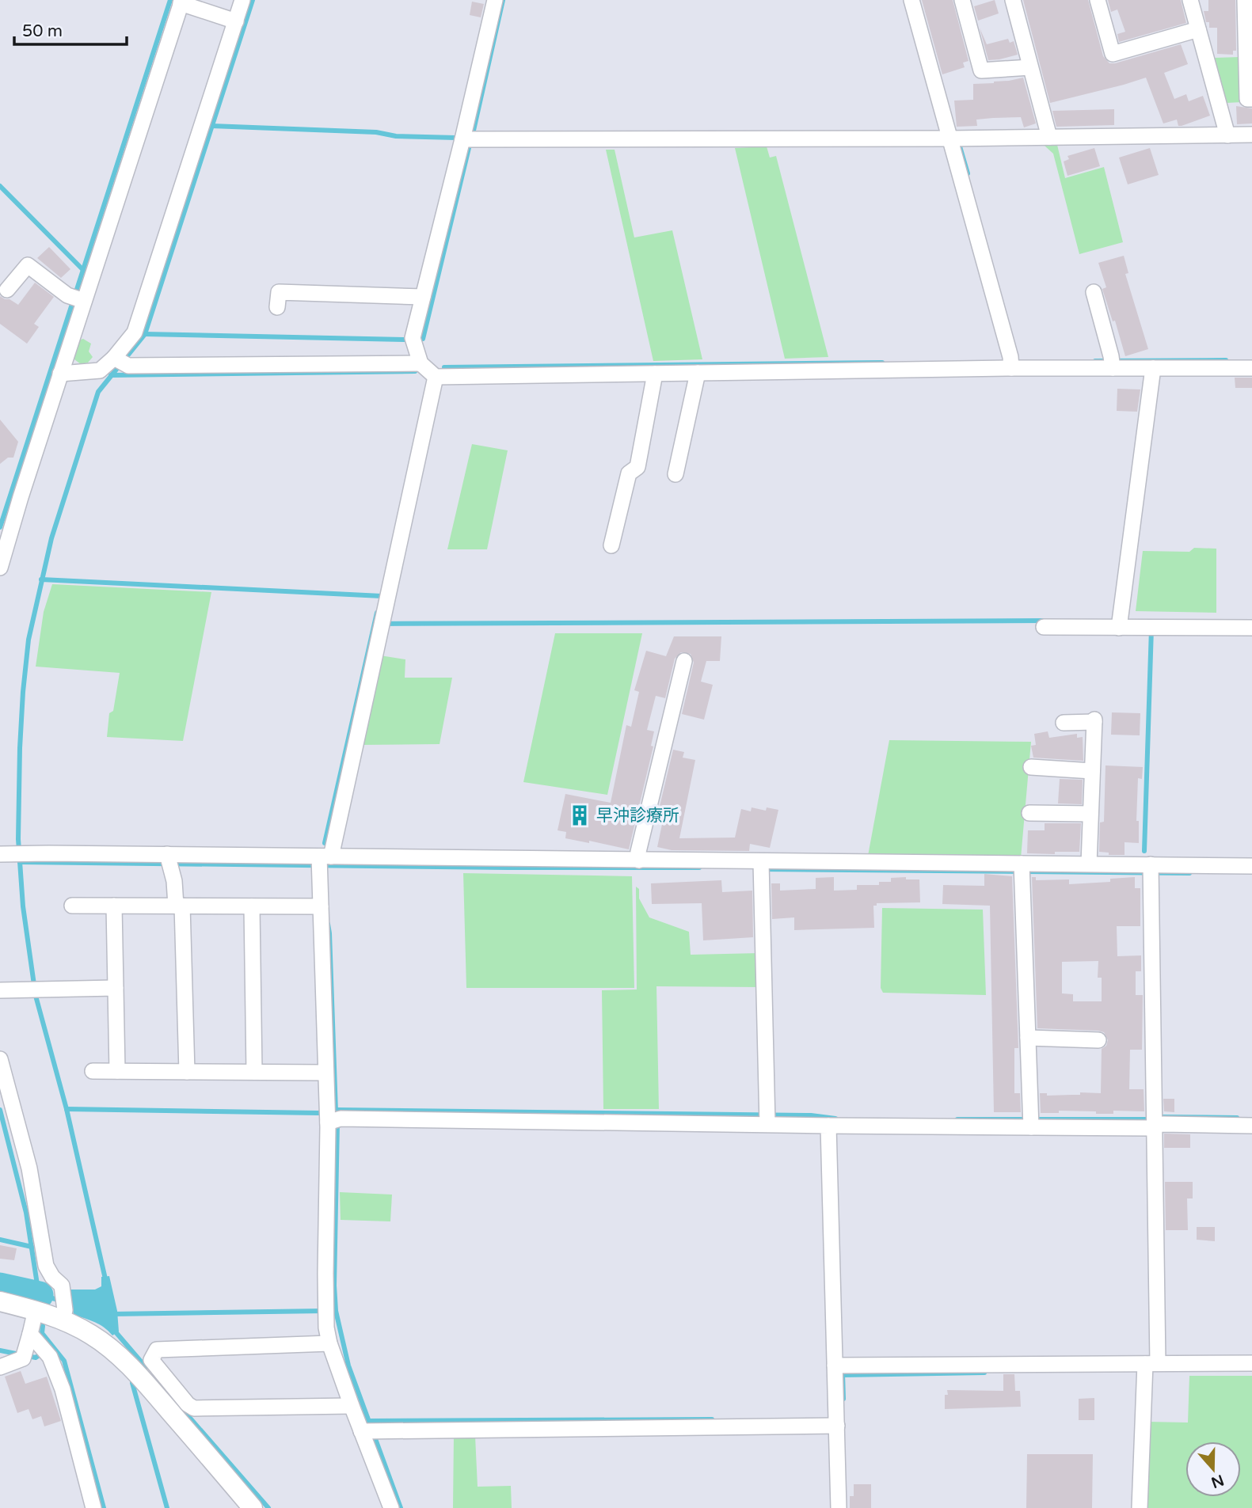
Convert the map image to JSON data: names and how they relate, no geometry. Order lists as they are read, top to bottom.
{
  "places": {
    "building": ["早沖診療所"]
  },
  "scale_bar": "50 m",
  "north": "bottom"
}
